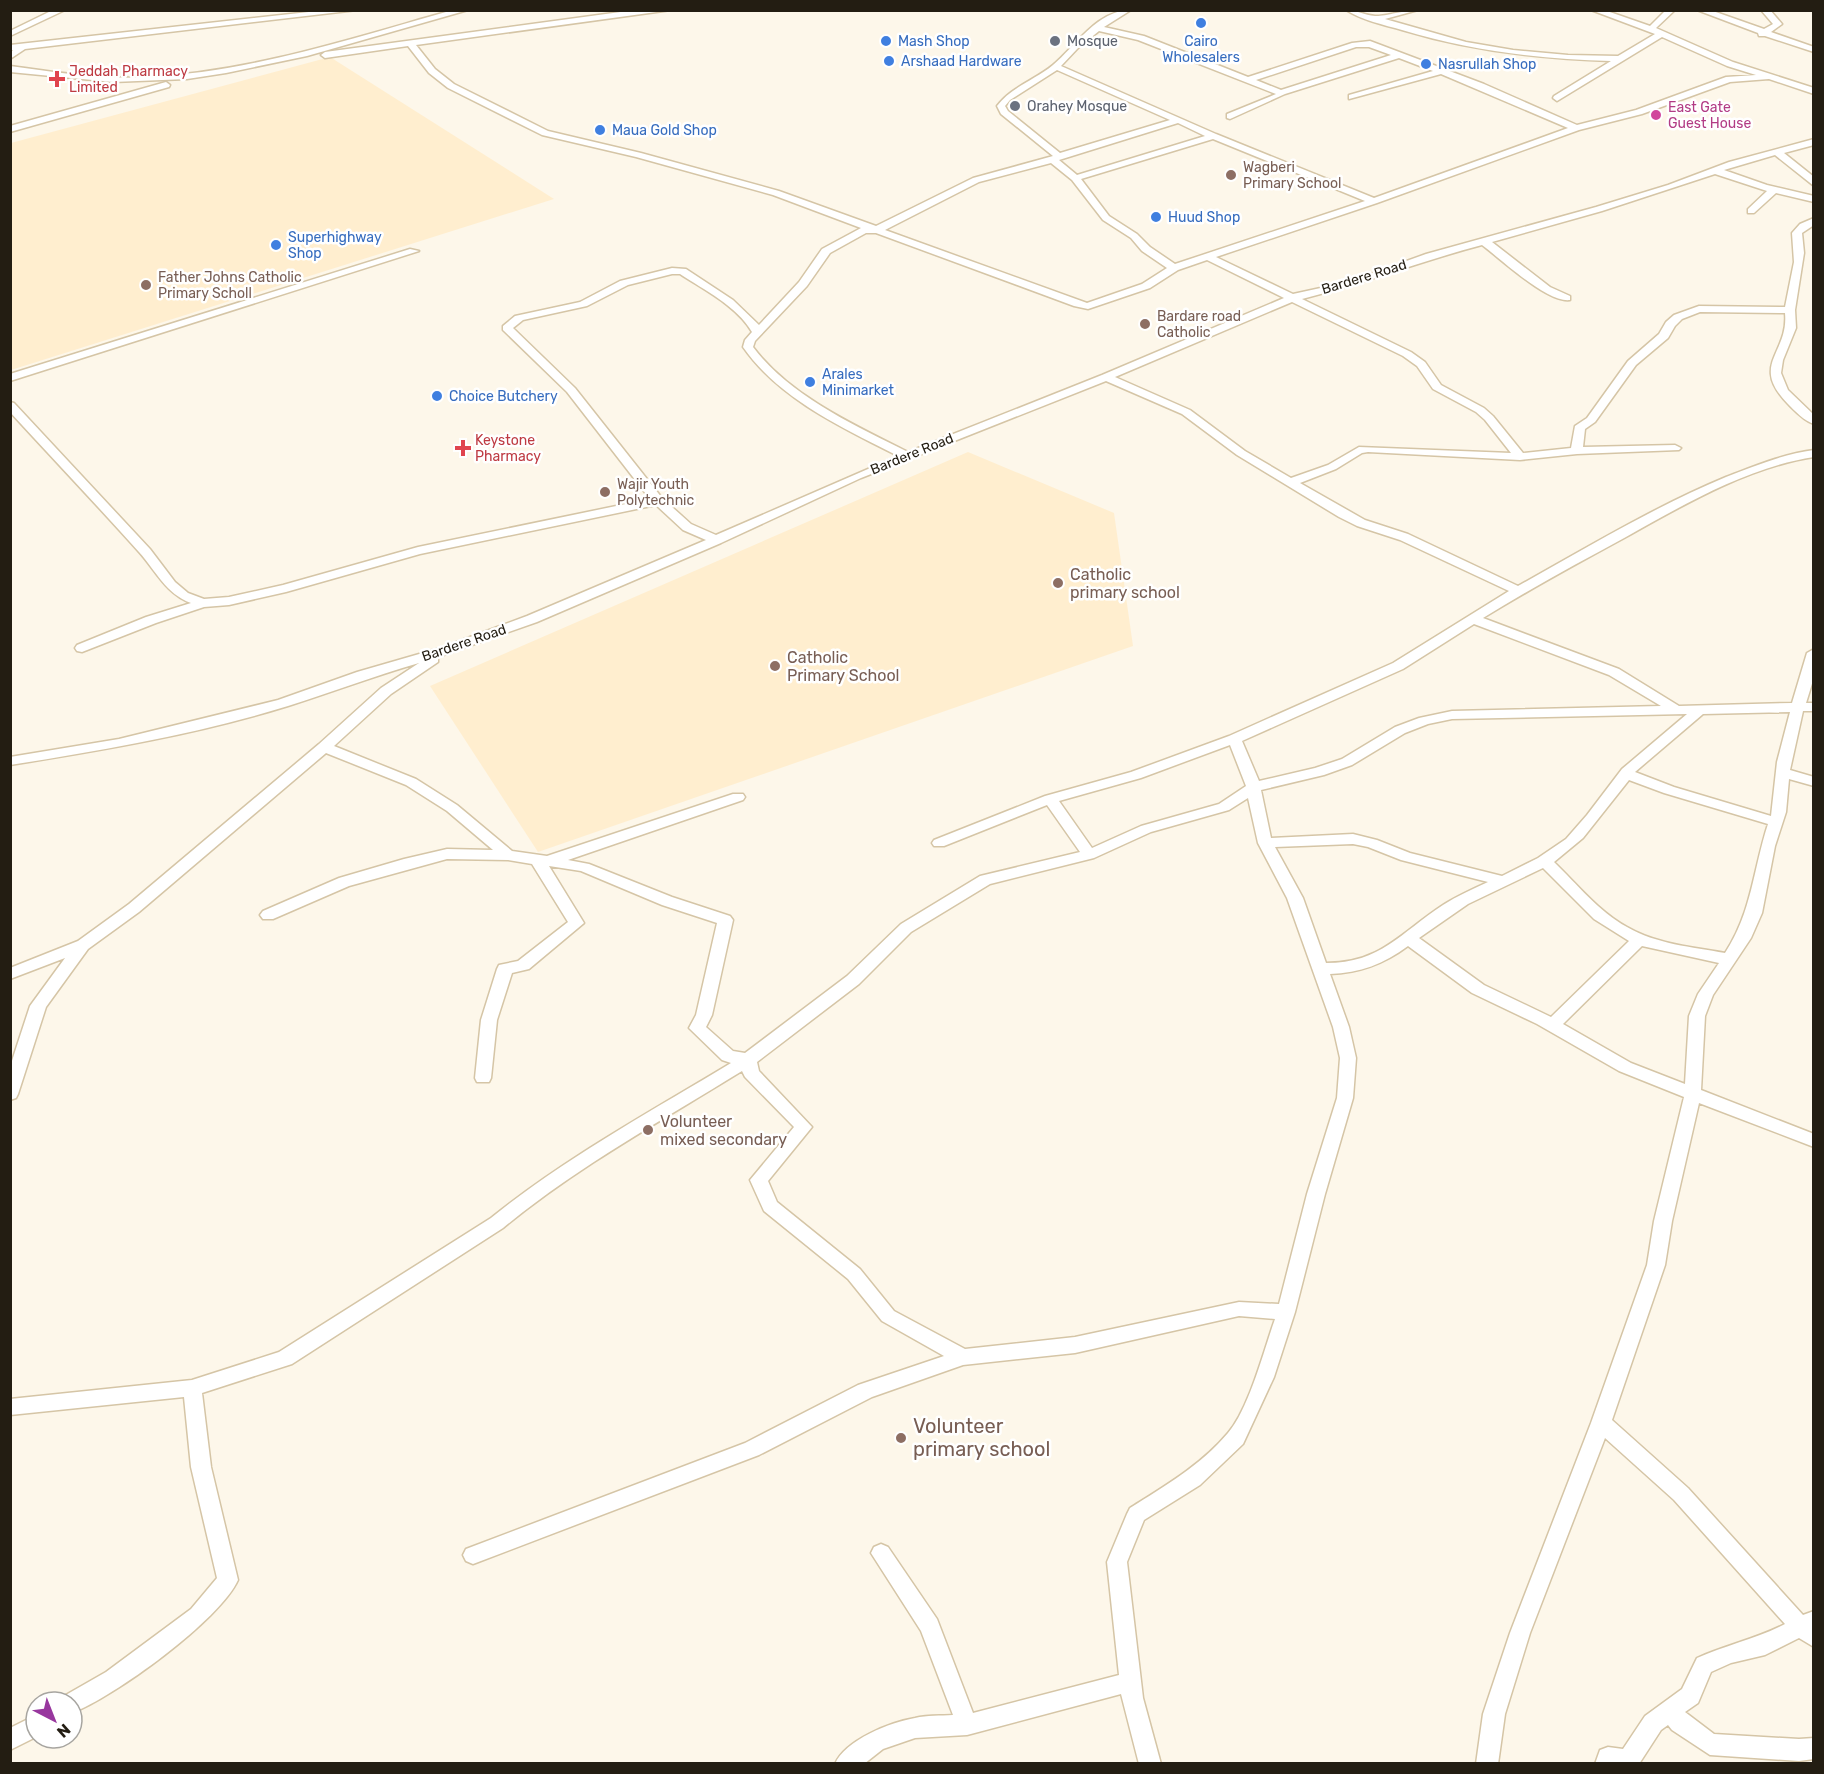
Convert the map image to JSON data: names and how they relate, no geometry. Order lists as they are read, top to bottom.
{
  "streets": {
    "street": ["Bardere Road"]
  },
  "places": {
    "other": [
      "Cairo Wholesalers",
      "Mash Shop",
      "Mosque",
      "Arshaad Hardware",
      "Nasrullah Shop",
      "Orahey Mosque",
      "East Gate Guest House",
      "Maua Gold Shop",
      "Wagberi Primary School",
      "Huud Shop",
      "Superhighway Shop",
      "Father Johns Catholic Primary Scholl",
      "Bardare road Catholic",
      "Arales Minimarket",
      "Choice Butchery",
      "Wajir Youth Polytechnic",
      "Catholic primary school",
      "Catholic Primary School",
      "Volunteer mixed secondary",
      "Volunteer primary school"
    ],
    "health": ["Jeddah Pharmacy Limited", "Keystone Pharmacy"]
  },
  "north": "bottom right"
}
